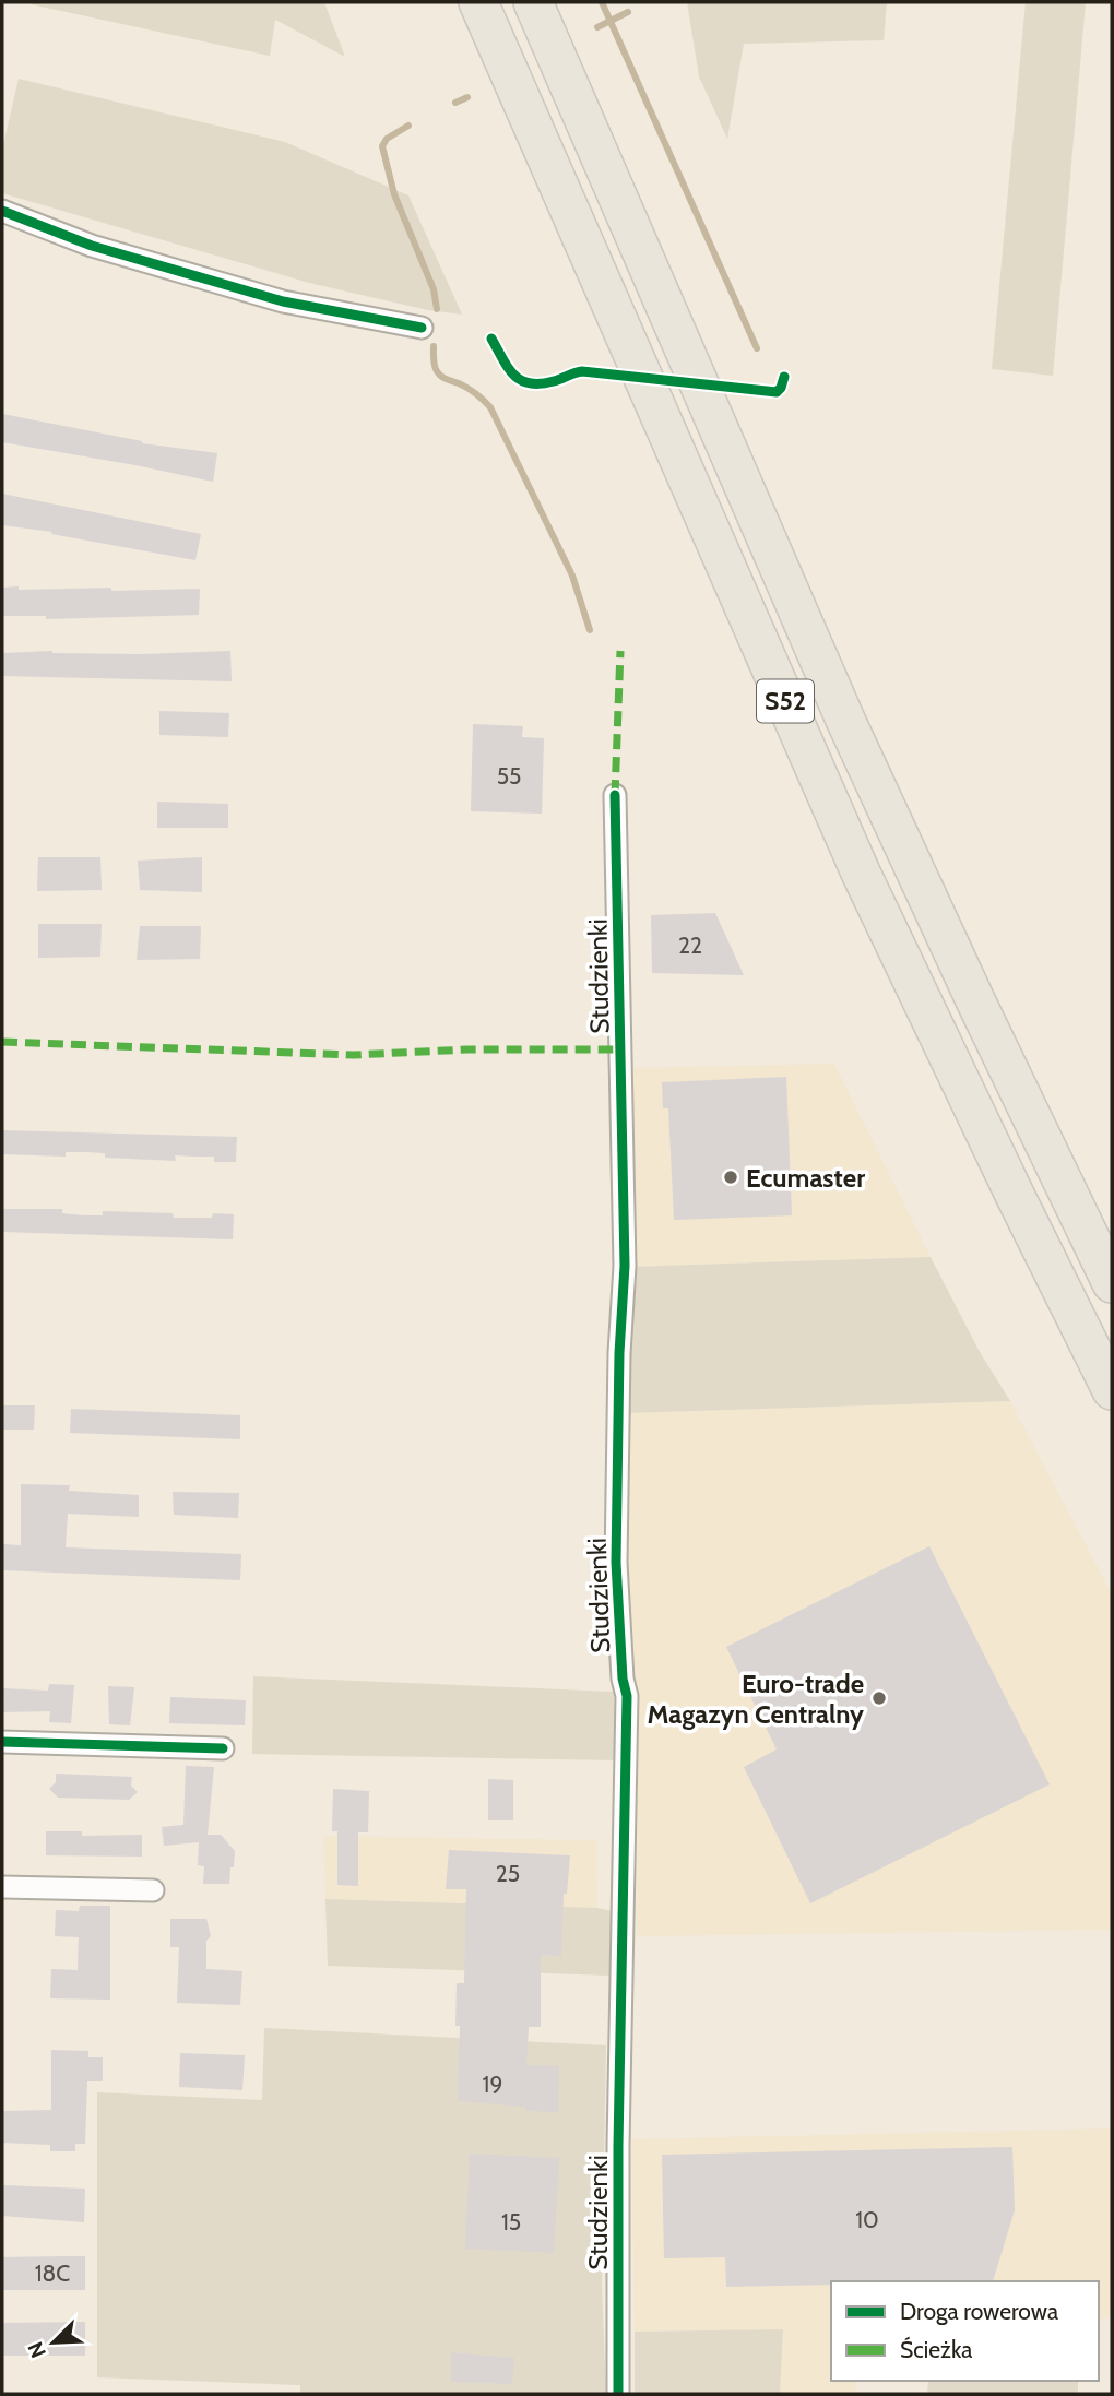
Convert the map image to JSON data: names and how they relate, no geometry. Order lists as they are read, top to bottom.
{
  "streets": {
    "highway": ["S52"],
    "street": ["Studzienki"]
  },
  "places": ["Ecumaster", "Euro-trade Magazyn Centralny"],
  "house_numbers": [
    "55",
    "22",
    "25",
    "19",
    "10",
    "15",
    "18C"
  ],
  "legend": ["Droga rowerowa", "Ścieżka"],
  "north": "bottom left"
}
